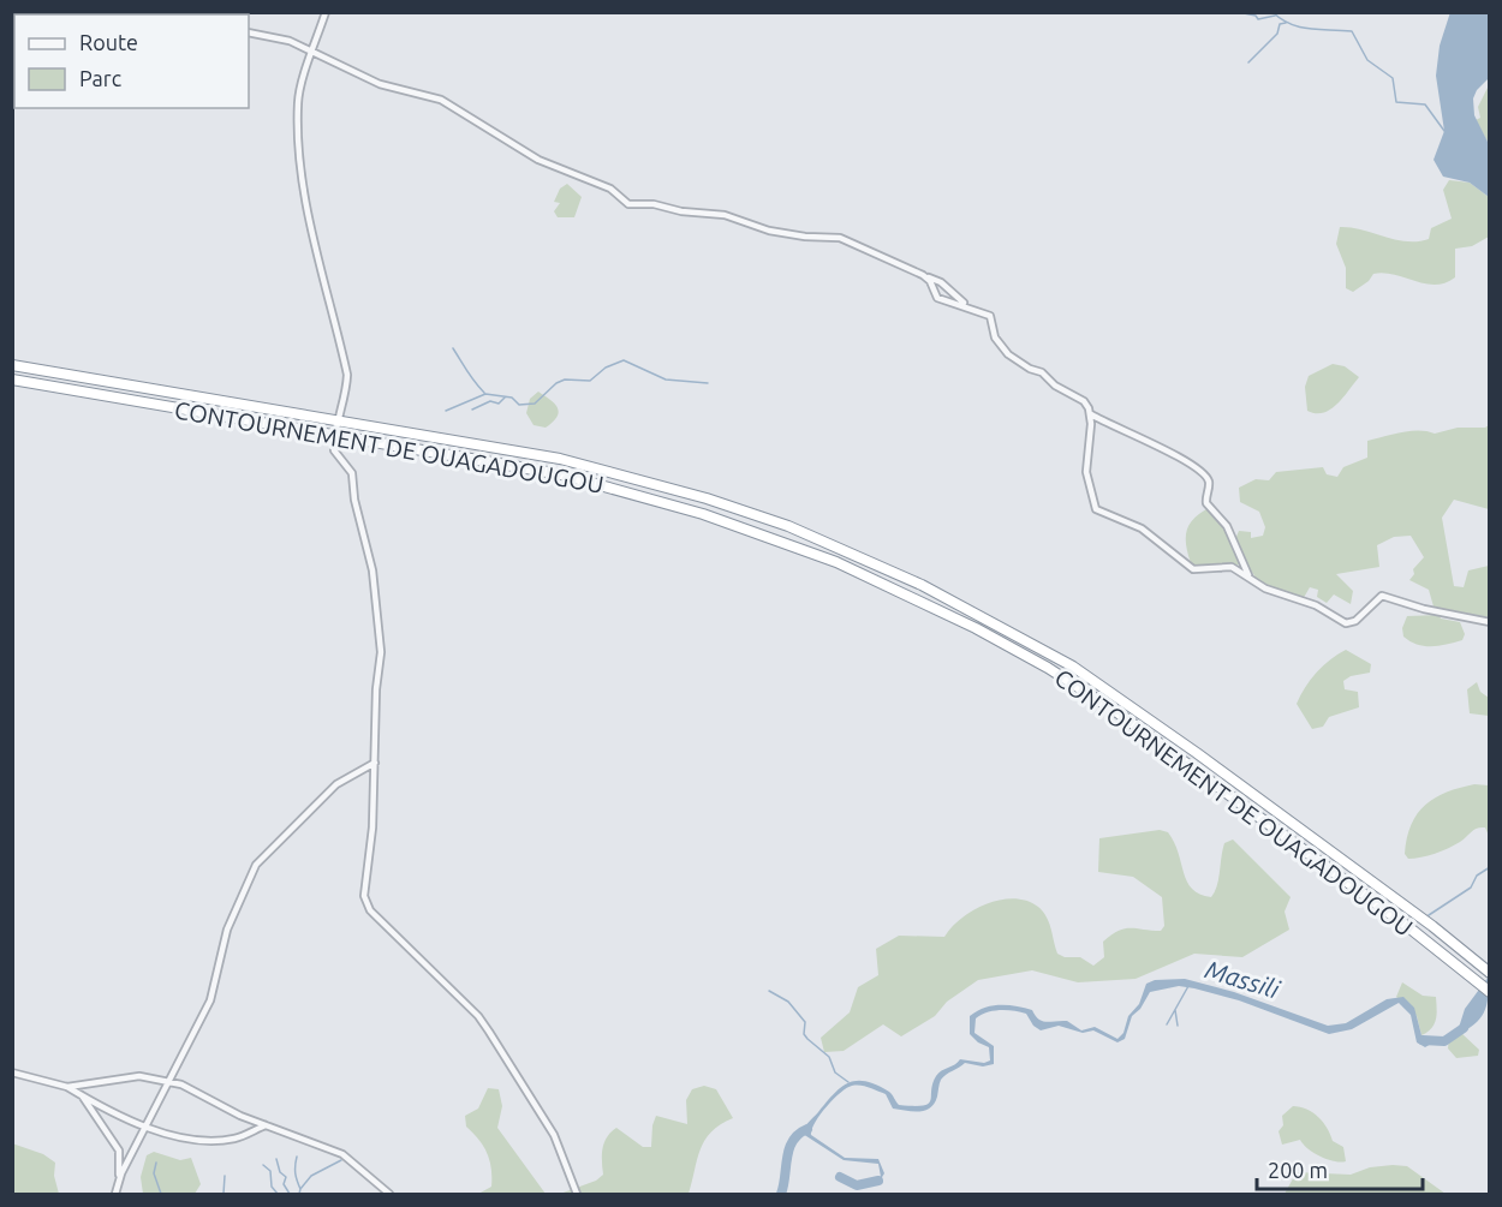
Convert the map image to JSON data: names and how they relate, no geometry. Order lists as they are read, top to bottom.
{
  "streets": {
    "highway": ["CONTOURNEMENT DE OUAGADOUGOU"]
  },
  "water": ["Massili"],
  "legend": ["Route", "Parc"],
  "scale_bar": "200 m"
}
